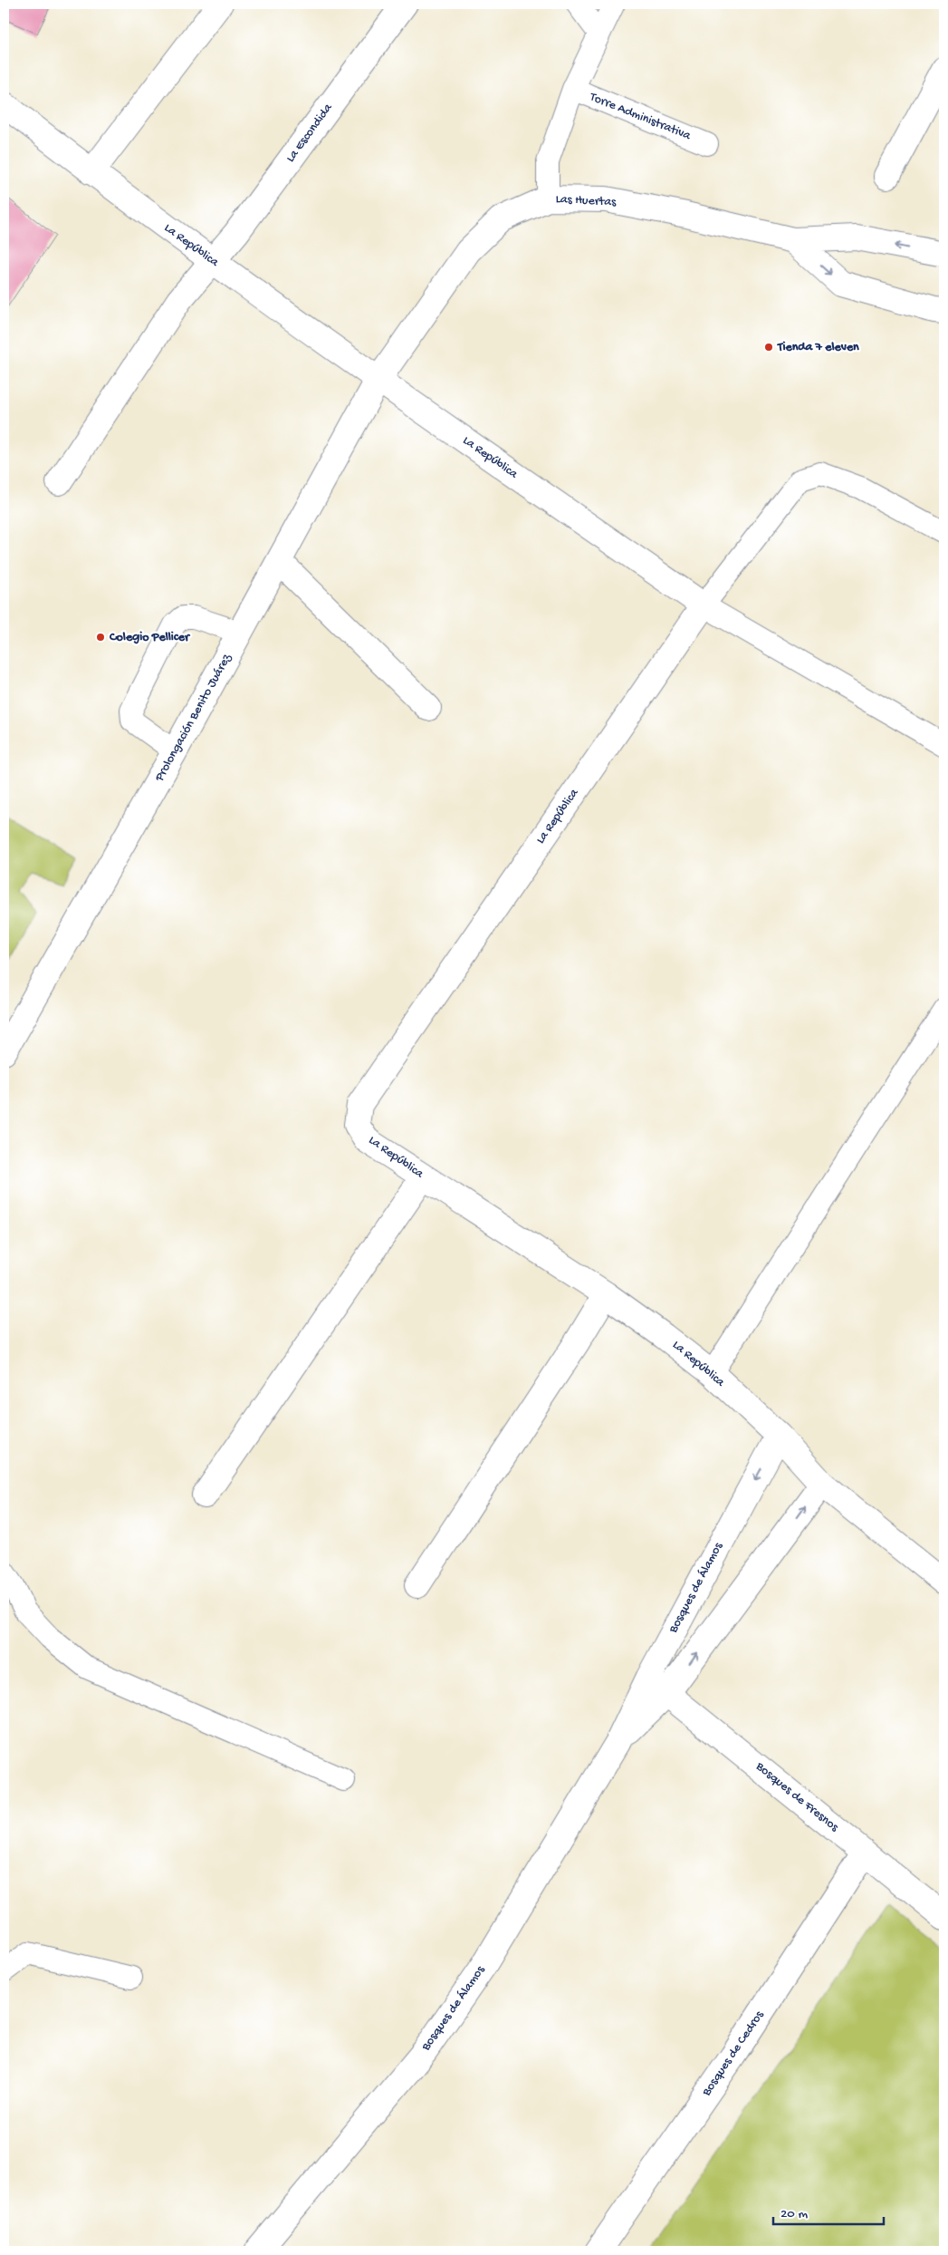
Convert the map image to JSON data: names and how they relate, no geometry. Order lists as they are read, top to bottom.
{
  "streets": {
    "street": [
      "La Escondida",
      "Las Huertas",
      "La República",
      "Prolongación Benito Juárez",
      "Bosques de Álamos",
      "Bosques de Fresnos",
      "Bosques de Cedros"
    ],
    "lane": ["Torre Administrativa"]
  },
  "crossings": [
    ["Torre Administrativa", "Las Huertas"],
    ["La Escondida", "La República"],
    ["Las Huertas", "La República"],
    ["Las Huertas", "Prolongación Benito Juárez"],
    ["La República", "Prolongación Benito Juárez"],
    ["La República", "Bosques de Álamos"],
    ["Bosques de Álamos", "Bosques de Fresnos"],
    ["Bosques de Fresnos", "Bosques de Cedros"]
  ],
  "places": ["Tienda 7 eleven", "Colegio Pellicer"],
  "scale_bar": "20 m"
}
